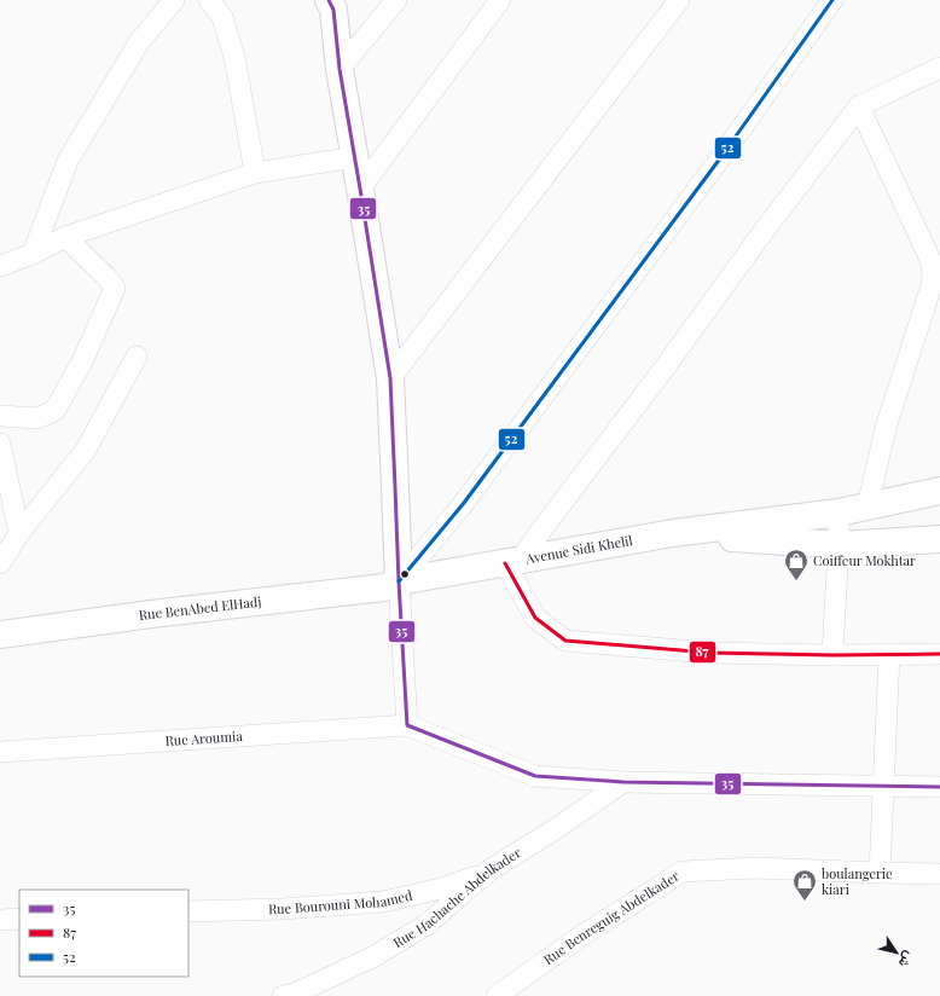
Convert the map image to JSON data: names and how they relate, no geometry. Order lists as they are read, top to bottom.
{
  "streets": {
    "street": [
      "Avenue Sidi Khelil",
      "Rue BenAbed ElHadj",
      "Rue Aroumia",
      "Rue Hachache Abdelkader",
      "Rue Bourouni Mohamed",
      "Rue Benreguig Abdelkader"
    ]
  },
  "crossings": [
    ["Avenue Sidi Khelil", "Rue BenAbed ElHadj"],
    ["Rue Hachache Abdelkader", "Rue Bourouni Mohamed"]
  ],
  "places": {
    "shop": ["Coiffeur Mokhtar", "boulangerie kiari"]
  },
  "lines": ["transit line 35", "transit line 52", "transit line 87"],
  "legend": ["35", "87", "52"],
  "north": "bottom right"
}
